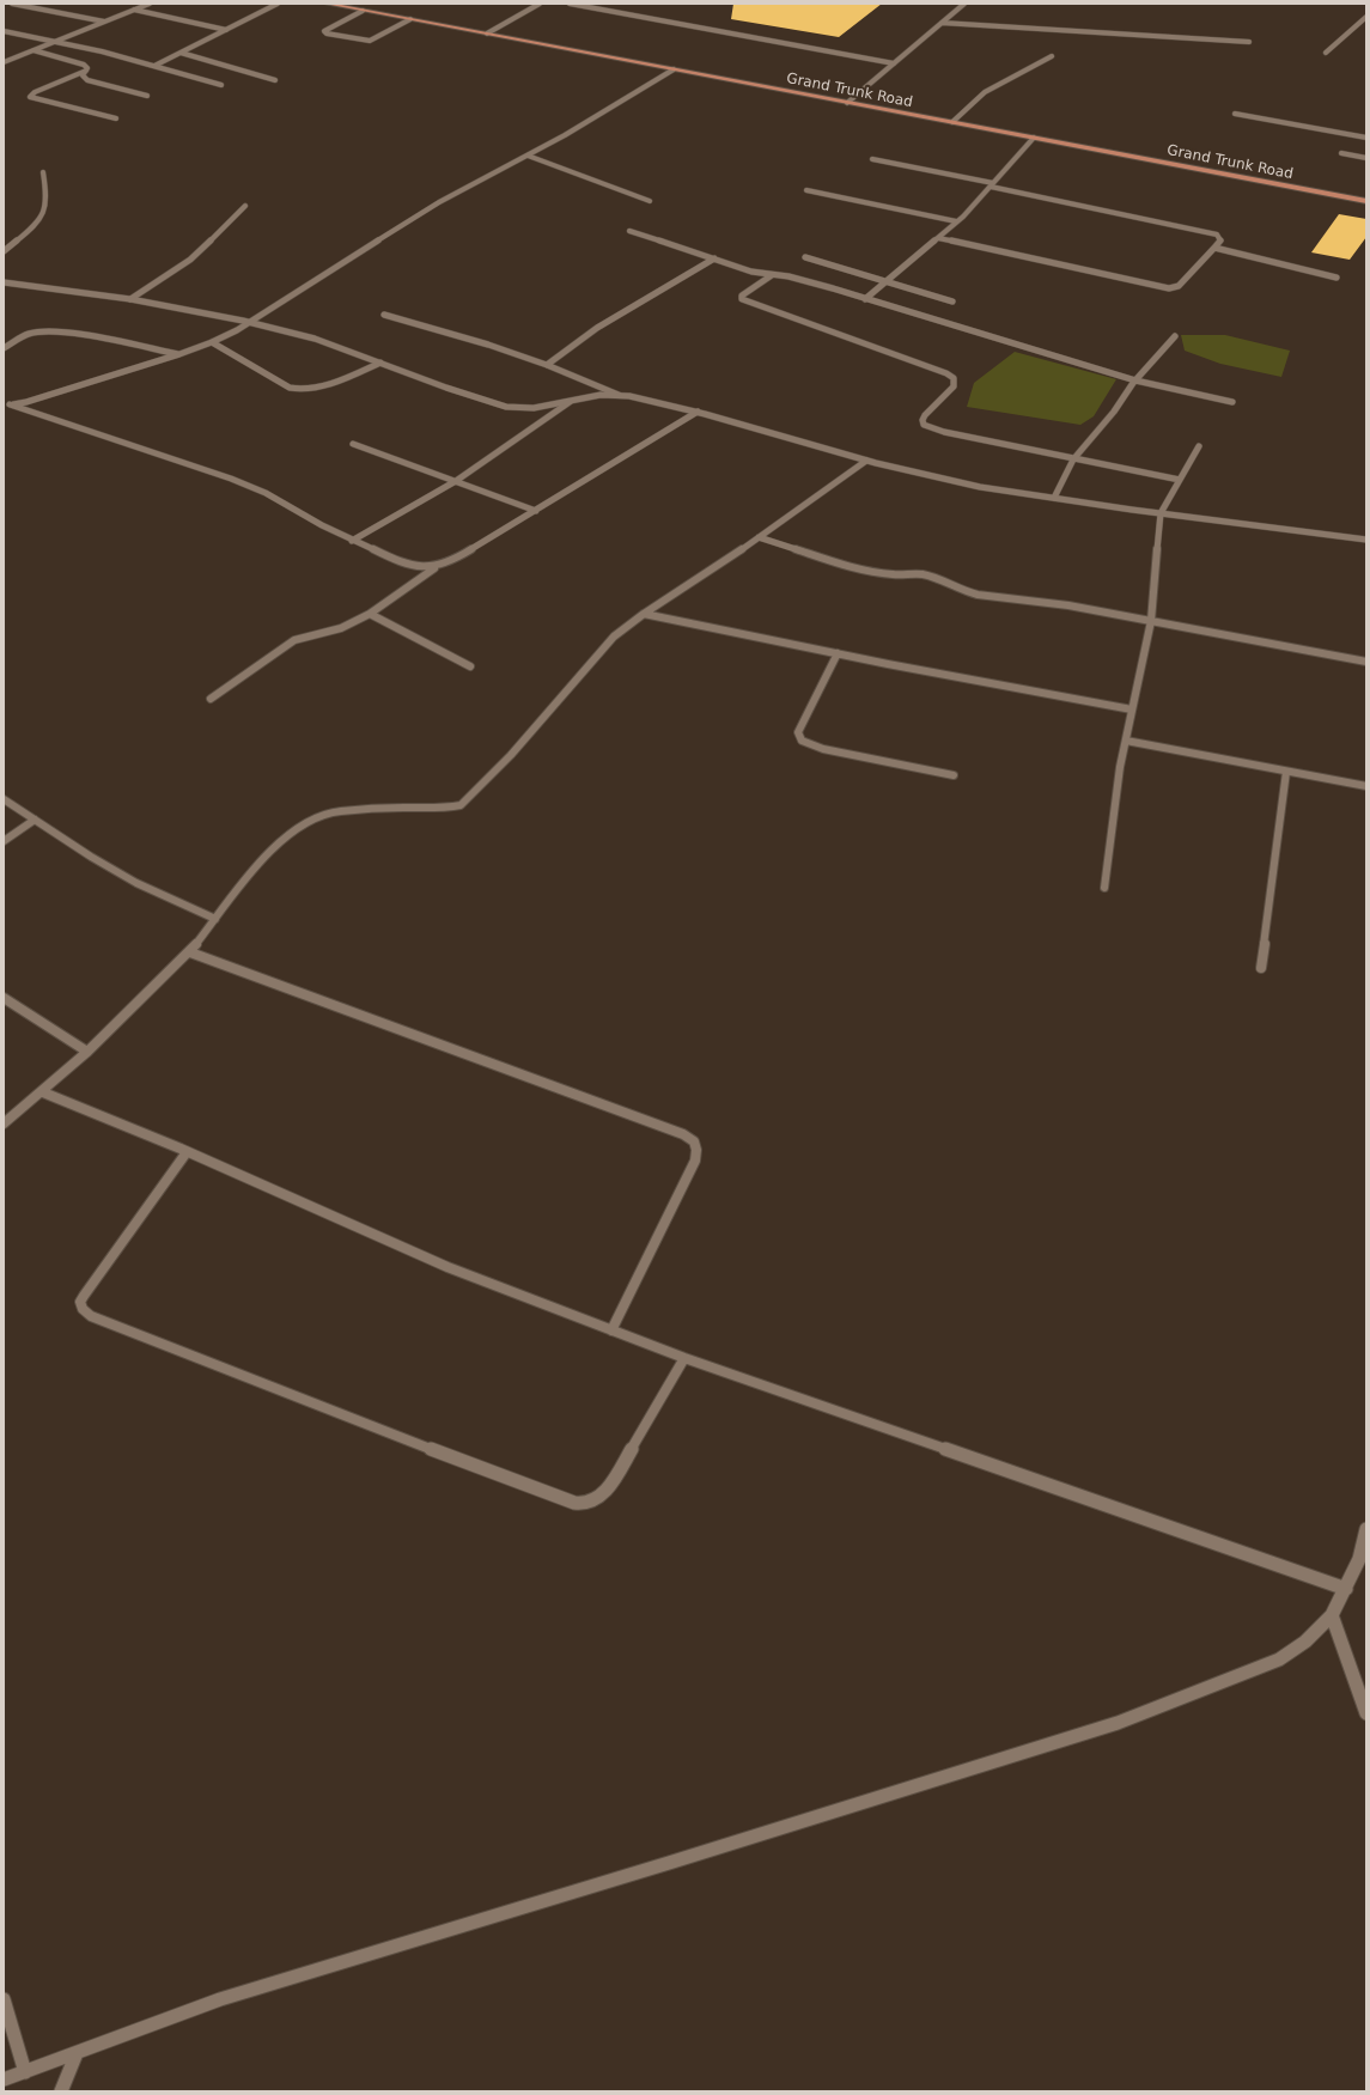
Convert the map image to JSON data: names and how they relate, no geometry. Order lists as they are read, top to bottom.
{
  "streets": {
    "main road": ["Grand Trunk Road"]
  }
}
